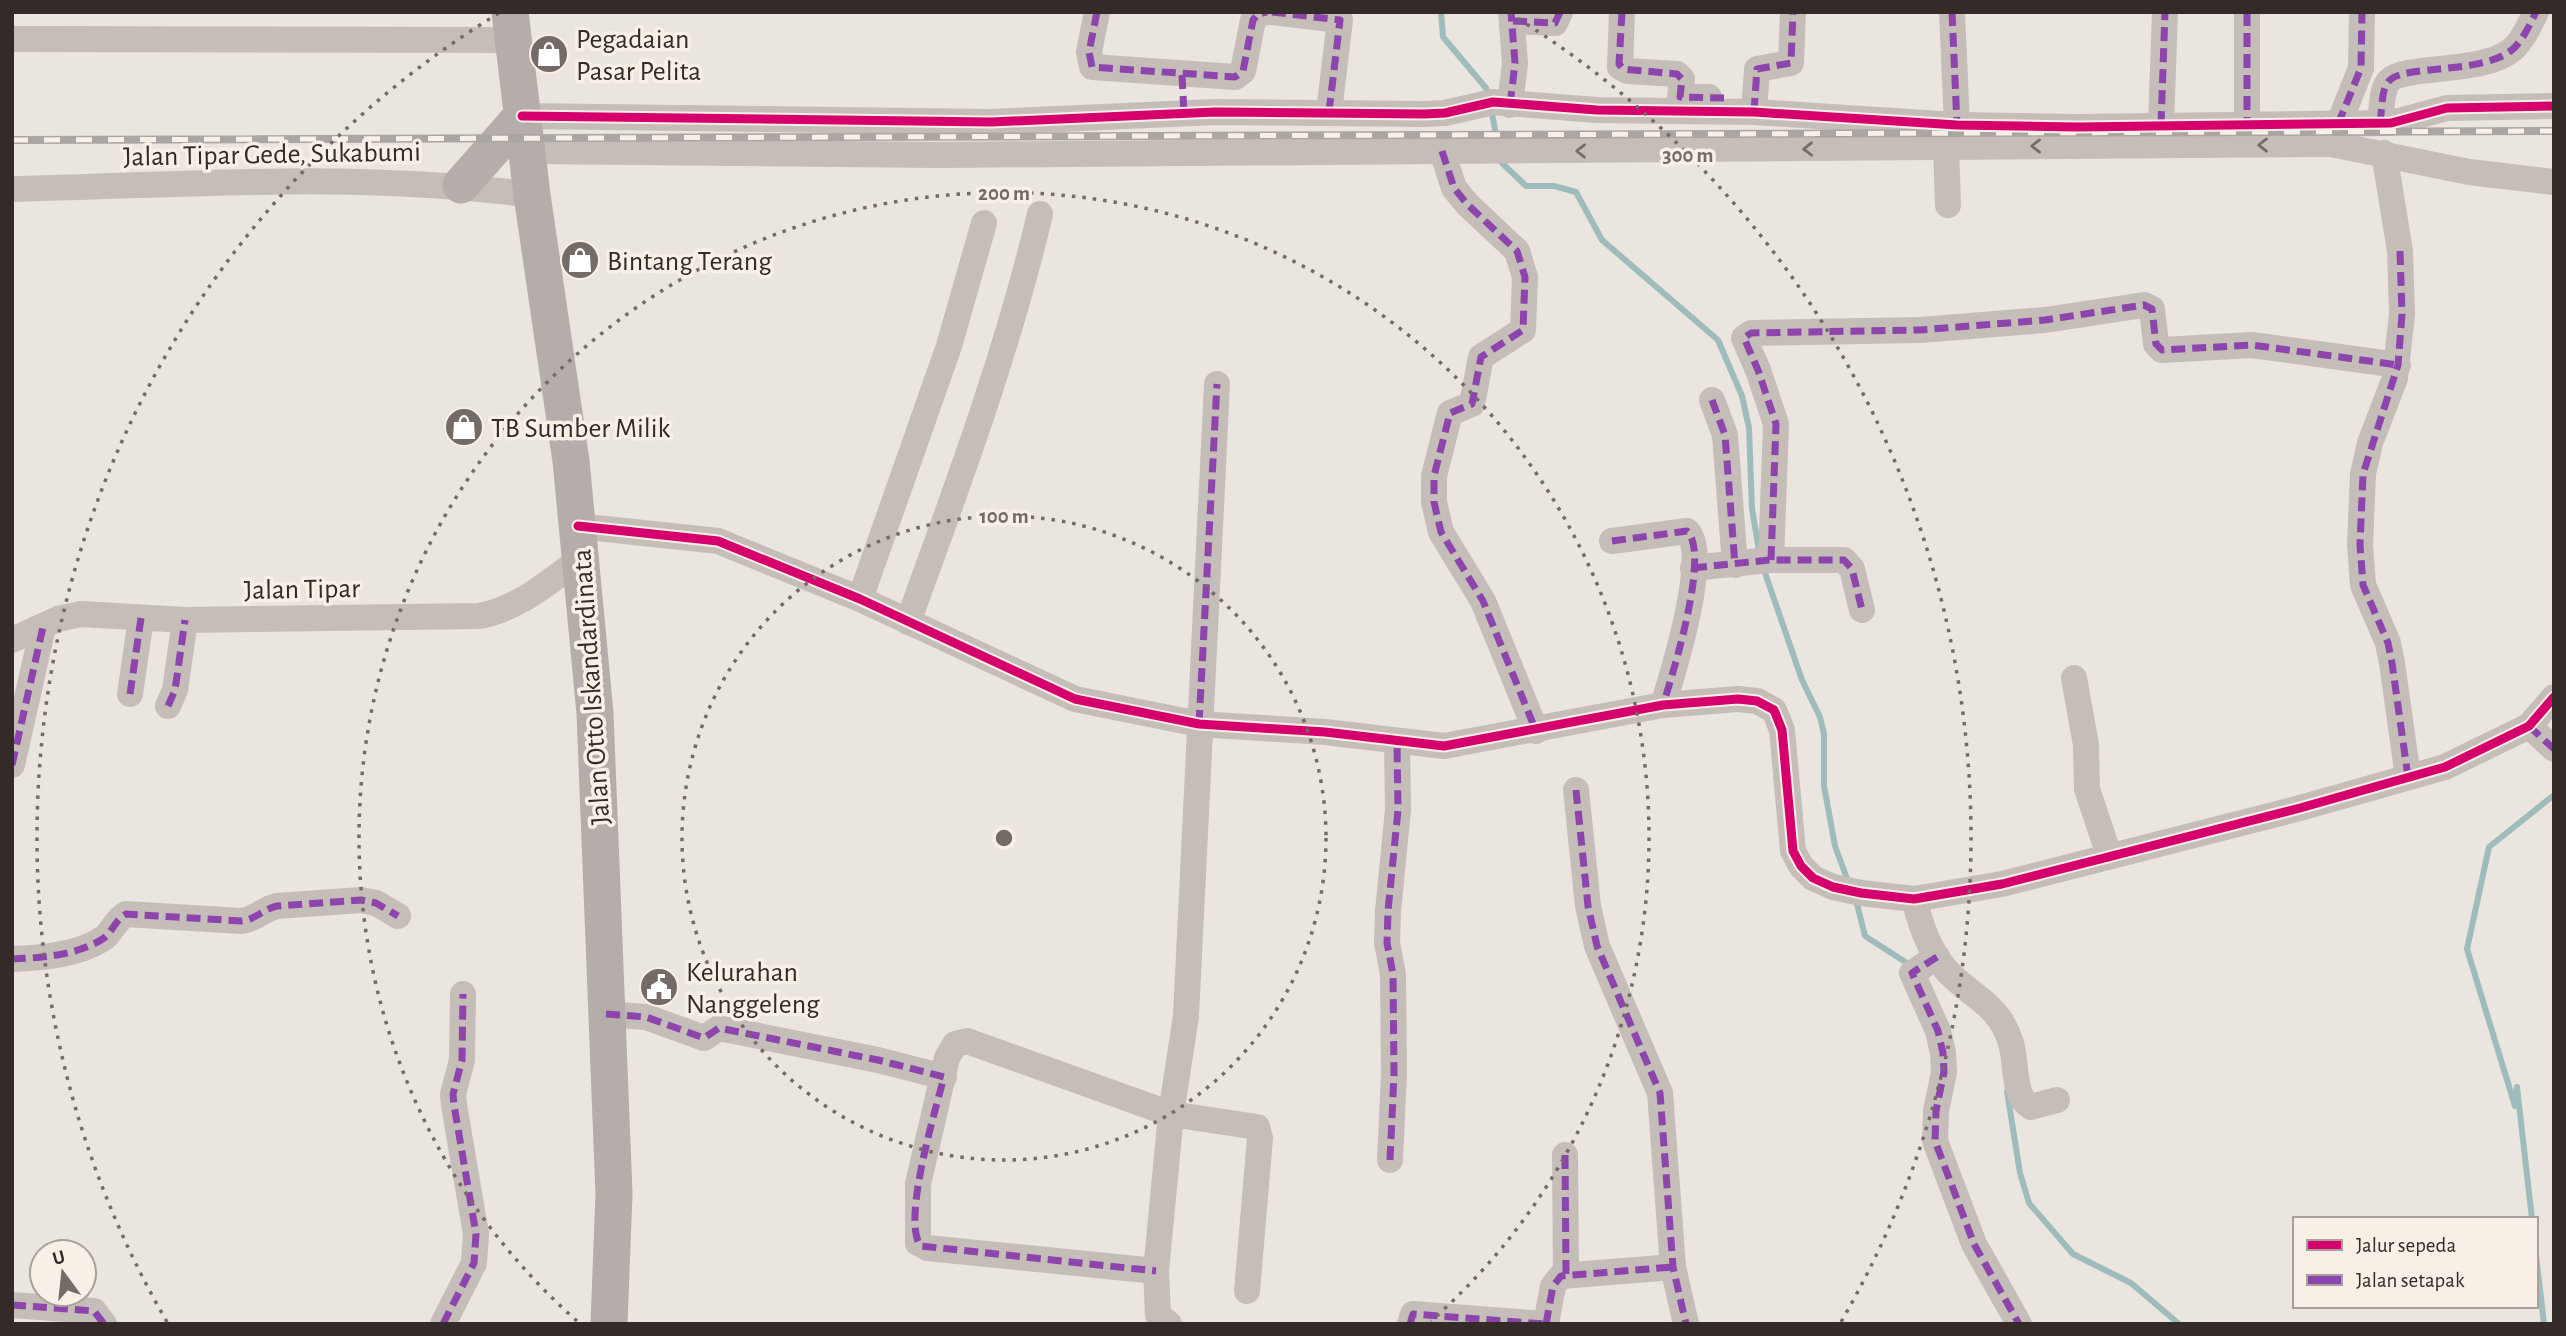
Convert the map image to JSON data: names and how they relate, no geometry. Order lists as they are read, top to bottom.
{
  "streets": {
    "main road": ["Jalan Otto Iskandardinata"],
    "street": ["Jalan Tipar Gede, Sukabumi", "Jalan Tipar"]
  },
  "crossings": [
    ["Jalan Tipar Gede, Sukabumi", "Jalan Otto Iskandardinata"],
    ["Jalan Tipar", "Jalan Otto Iskandardinata"]
  ],
  "places": {
    "shop": ["Pegadaian Pasar Pelita", "Bintang Terang", "TB Sumber Milik"],
    "public building": ["Kelurahan Nanggeleng"]
  },
  "legend": ["Jalur sepeda", "Jalan setapak"],
  "north": "top",
  "rings": ["300 m", "200 m", "100 m"]
}
